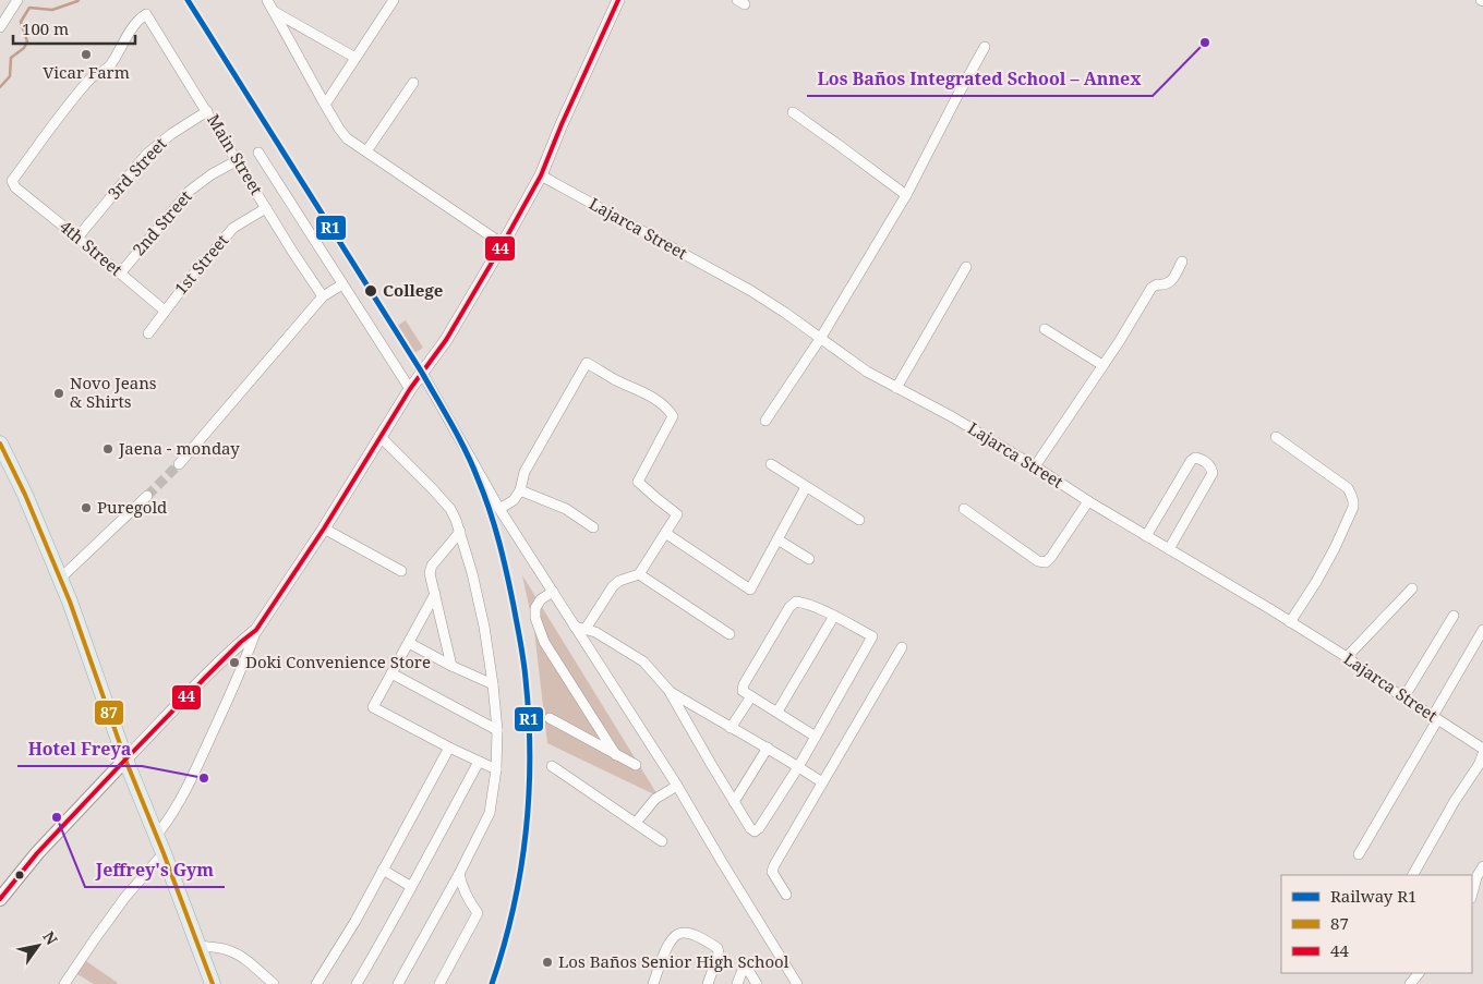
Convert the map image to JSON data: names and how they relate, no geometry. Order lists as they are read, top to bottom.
{
  "streets": {
    "street": [
      "Main Street",
      "3rd Street",
      "2nd Street",
      "Lajarca Street",
      "4th Street",
      "1st Street"
    ]
  },
  "crossings": [
    ["Main Street", "3rd Street"],
    ["Main Street", "2nd Street"],
    ["Main Street", "4th Street"],
    ["Main Street", "1st Street"],
    ["3rd Street", "4th Street"],
    ["2nd Street", "4th Street"],
    ["4th Street", "1st Street"]
  ],
  "places": [
    "Los Baños Integrated School – Annex",
    "Vicar Farm",
    "College",
    "Novo Jeans & Shirts",
    "Jaena - monday",
    "Puregold",
    "Doki Convenience Store",
    "Hotel Freya",
    "Jeffrey's Gym",
    "Los Baños Senior High School"
  ],
  "lines": ["rail line R1", "transit line 44", "transit line 87"],
  "legend": ["Railway R1", "87", "44"],
  "scale_bar": "100 m",
  "north": "top right"
}
